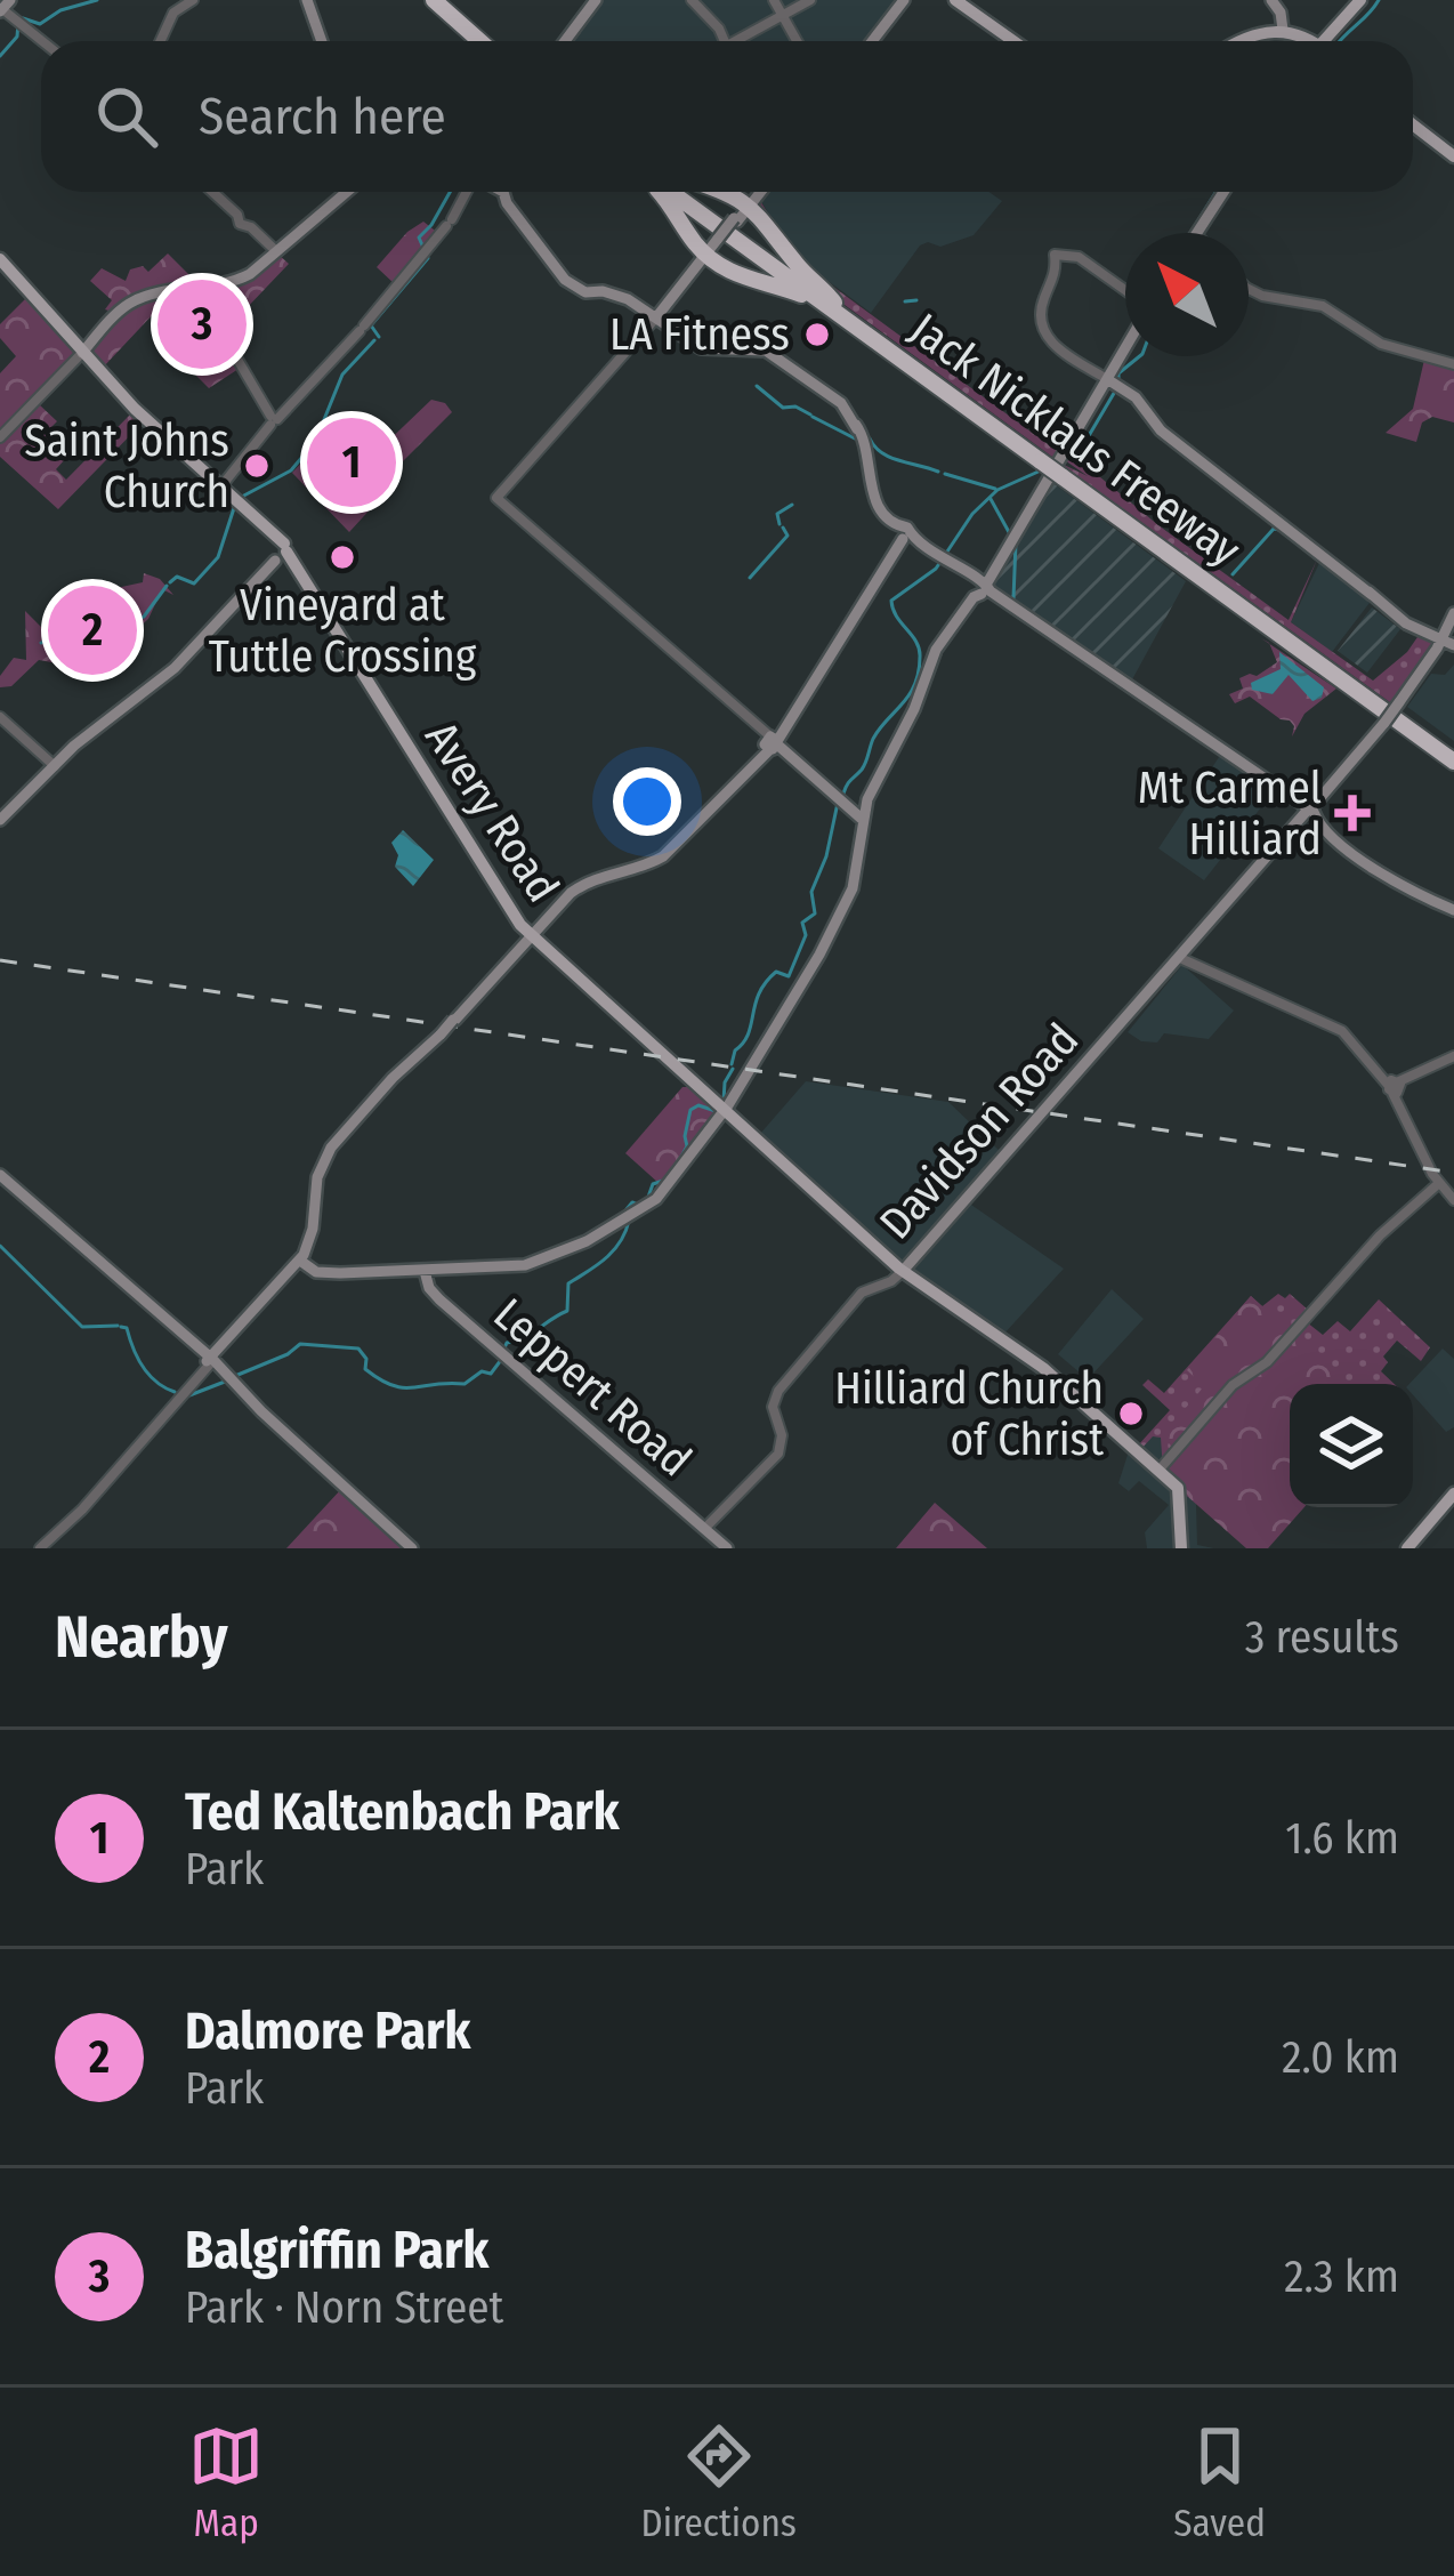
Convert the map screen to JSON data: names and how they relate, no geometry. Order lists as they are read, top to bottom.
{
  "streets": {
    "highway": ["Jack Nicklaus Freeway"],
    "main road": ["Avery Road", "Davidson Road", "Leppert Road"]
  },
  "crossings": [
    ["Avery Road", "Davidson Road"],
    ["Davidson Road", "Leppert Road"]
  ],
  "places": {
    "other": [
      "LA Fitness",
      "Saint Johns Church",
      "Vineyard at Tuttle Crossing",
      "Hilliard Church of Christ"
    ],
    "health": ["Mt Carmel Hilliard"]
  },
  "north": "top left",
  "page": {
    "search": "Search here",
    "pins": ["3", "1", "2"],
    "heading": ["Nearby", "3 results"],
    "list": [
      {
        "mark": "1",
        "name": "Ted Kaltenbach Park",
        "note": "Park",
        "value": "1.6 km"
      },
      {
        "mark": "2",
        "name": "Dalmore Park",
        "note": "Park",
        "value": "2.0 km"
      },
      {
        "mark": "3",
        "name": "Balgriffin Park",
        "note": "Park · Norn Street",
        "value": "2.3 km"
      }
    ],
    "nav": ["Map", "Directions", "Saved"]
  }
}
